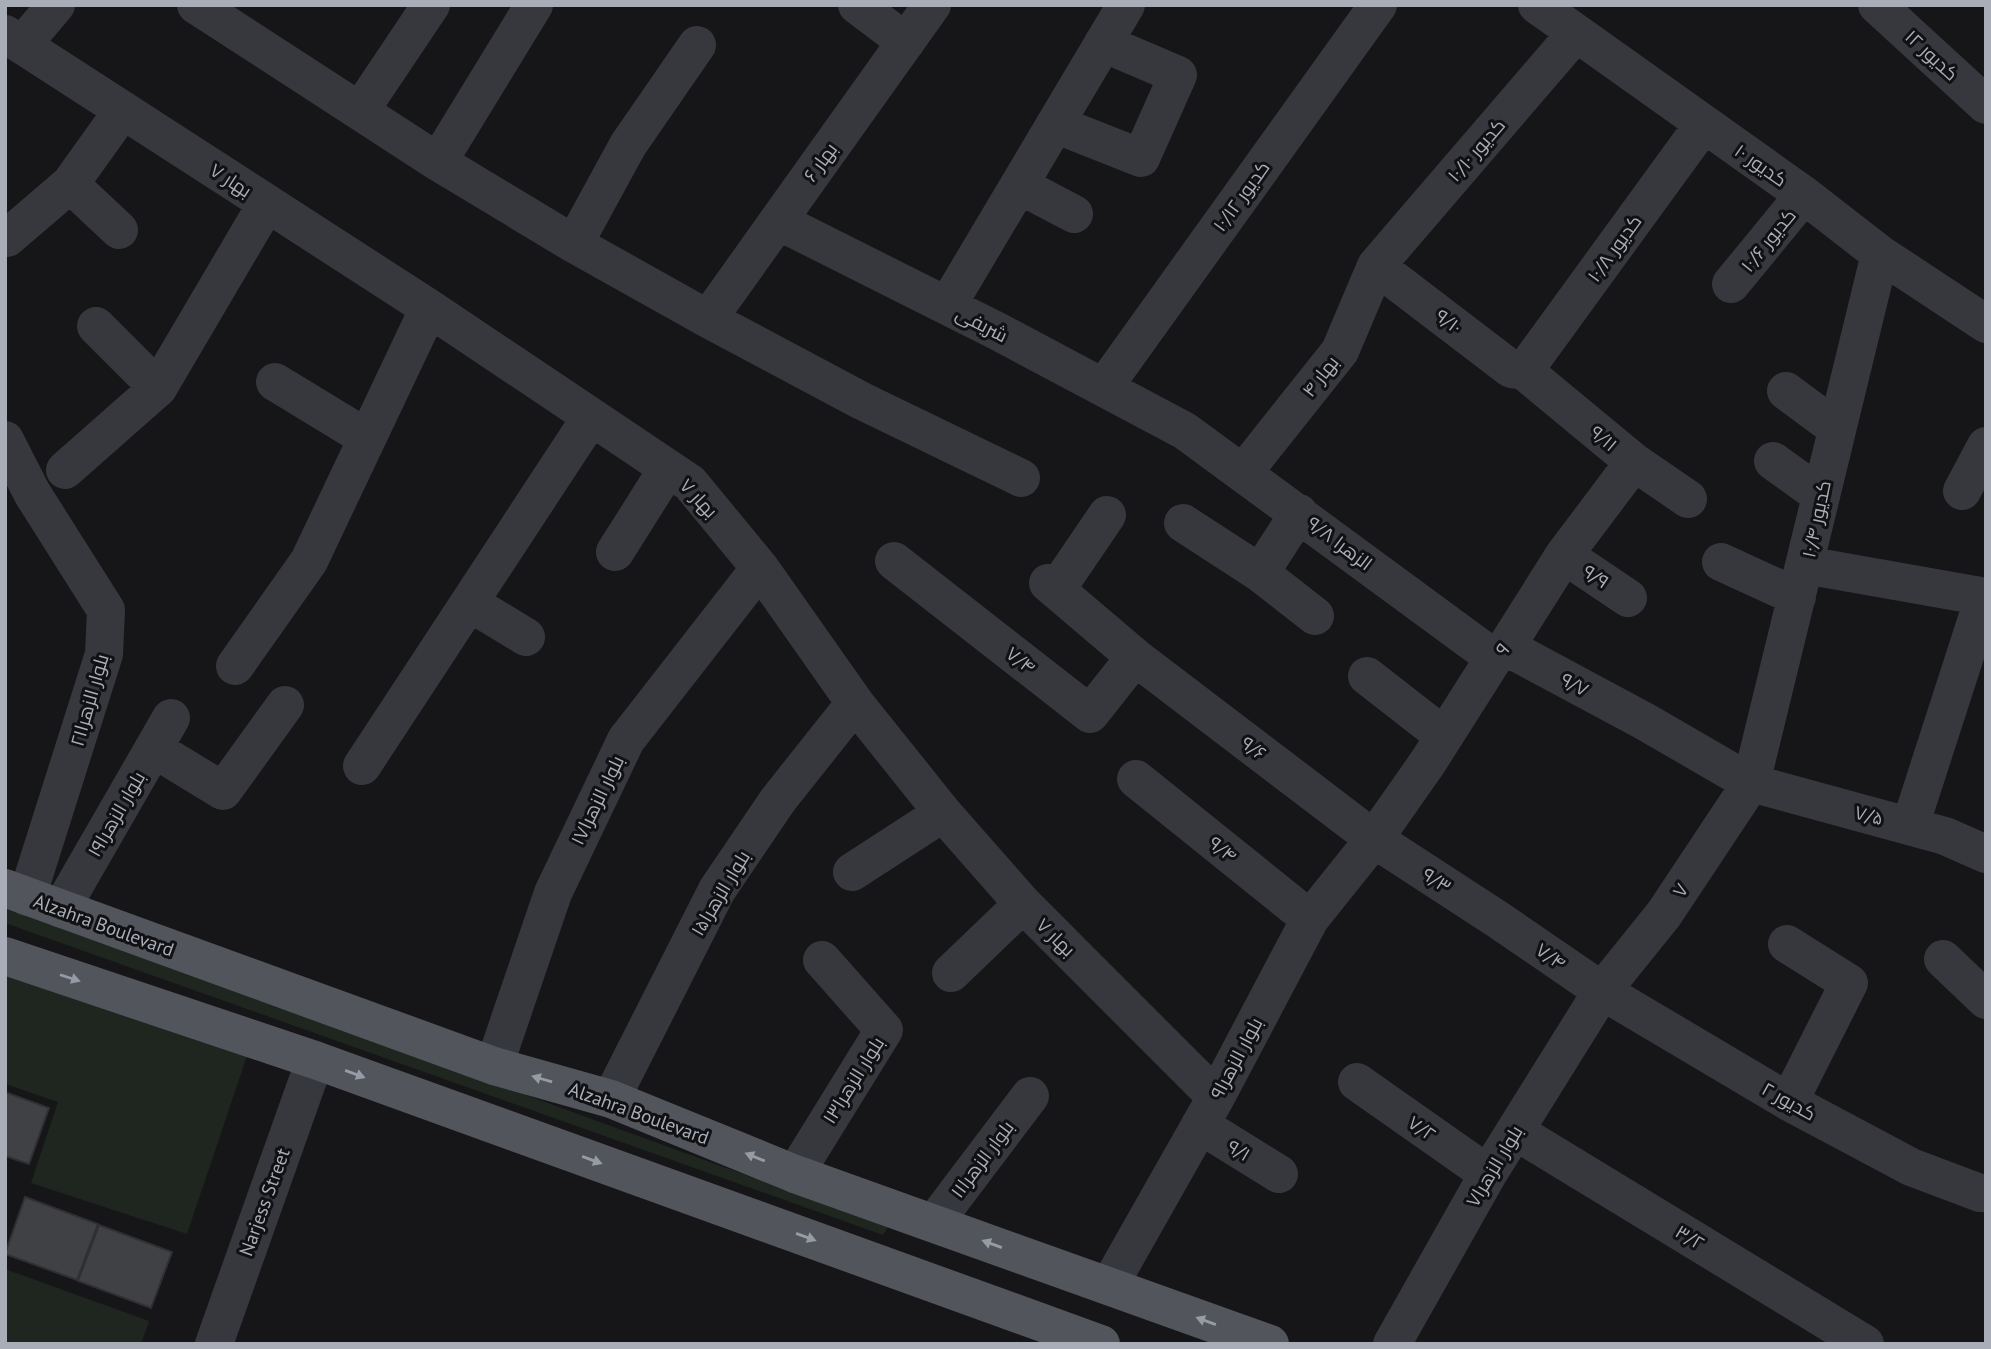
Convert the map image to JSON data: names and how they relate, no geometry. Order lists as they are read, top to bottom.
{
  "streets": {
    "main road": ["Alzahra Boulevard"],
    "street": [
      "کدیور ۱۲",
      "کدیور ۱۰/۱۰",
      "بهار ۶",
      "کدیور ۱۰",
      "بهار ۷",
      "کدیور ۱۰/۱۲",
      "کدیور ۱۰/۶",
      "کدیور ۱۰/۸",
      "۹/۱۰",
      "شریفی",
      "بهار ۴",
      "۹/۱۱",
      "کدیور ۱۰/۴",
      "الزهرا ۹/۸",
      "۹/۹",
      "۹",
      "۷/۴",
      "۹/۷",
      "بلوار الزهرا۲۱",
      "۹/۶",
      "بلوار الزهرا۱۷",
      "بلوار الزهرا۱۹",
      "۷/۵",
      "۹/۴",
      "۹/۳",
      "۷",
      "بلوار الزهرا۱۵",
      "بلوار الزهرا۹",
      "بلوار الزهرا۱۳",
      "۲ کدیور",
      "۷/۲",
      "۹/۱",
      "بلوار الزهرا۱۱",
      "بلوار الزهرا۷",
      "Narjess Street",
      "۳/۲"
    ]
  },
  "crossings": [
    ["کدیور ۱۰/۱۰", "کدیور ۱۰"],
    ["کدیور ۱۰/۱۰", "۹/۱۰"],
    ["کدیور ۱۰/۱۰", "بهار ۴"],
    ["بهار ۶", "شریفی"],
    ["کدیور ۱۰", "کدیور ۱۰/۶"],
    ["کدیور ۱۰", "کدیور ۱۰/۸"],
    ["کدیور ۱۰", "کدیور ۱۰/۴"],
    ["بهار ۷", "بلوار الزهرا۱۷"],
    ["بهار ۷", "بلوار الزهرا۱۵"],
    ["بهار ۷", "بلوار الزهرا۹"],
    ["بهار ۷", "۹/۱"],
    ["کدیور ۱۰/۱۲", "شریفی"],
    ["کدیور ۱۰/۸", "۹/۱۰"],
    ["کدیور ۱۰/۸", "۹/۱۱"],
    ["۹/۱۰", "بهار ۴"],
    ["۹/۱۰", "۹/۱۱"],
    ["شریفی", "الزهرا ۹/۸"],
    ["بهار ۴", "الزهرا ۹/۸"],
    ["۹/۱۱", "۹"],
    ["کدیور ۱۰/۴", "۹/۷"],
    ["کدیور ۱۰/۴", "۷/۵"],
    ["کدیور ۱۰/۴", "۷"],
    ["الزهرا ۹/۸", "۹"],
    ["الزهرا ۹/۸", "۹/۷"],
    ["۹/۹", "۹"],
    ["۹", "۹/۷"],
    ["۹", "۹/۶"],
    ["۹", "۹/۳"],
    ["۹", "بلوار الزهرا۹"],
    ["۷/۴", "۹/۶"],
    ["۷/۴", "۹/۳"],
    ["۷/۴", "۷"],
    ["۷/۴", "۲ کدیور"],
    ["۷/۴", "بلوار الزهرا۷"],
    ["۹/۷", "۷/۵"],
    ["۹/۷", "۷"],
    ["بلوار الزهرا۲۱", "بلوار الزهرا۱۹"],
    ["بلوار الزهرا۲۱", "Alzahra Boulevard"],
    ["۹/۶", "۹/۳"],
    ["۹/۶", "بلوار الزهرا۹"],
    ["بلوار الزهرا۱۷", "Alzahra Boulevard"],
    ["بلوار الزهرا۱۹", "Alzahra Boulevard"],
    ["۷/۵", "۷"],
    ["۹/۴", "بلوار الزهرا۹"],
    ["۹/۳", "بلوار الزهرا۹"],
    ["۷", "۲ کدیور"],
    ["۷", "بلوار الزهرا۷"],
    ["بلوار الزهرا۱۵", "Alzahra Boulevard"],
    ["Alzahra Boulevard", "بلوار الزهرا۹"],
    ["Alzahra Boulevard", "بلوار الزهرا۱۳"],
    ["Alzahra Boulevard", "بلوار الزهرا۱۱"],
    ["بلوار الزهرا۹", "۹/۱"],
    ["۲ کدیور", "بلوار الزهرا۷"],
    ["۷/۲", "بلوار الزهرا۷"],
    ["بلوار الزهرا۷", "۳/۲"]
  ]
}
